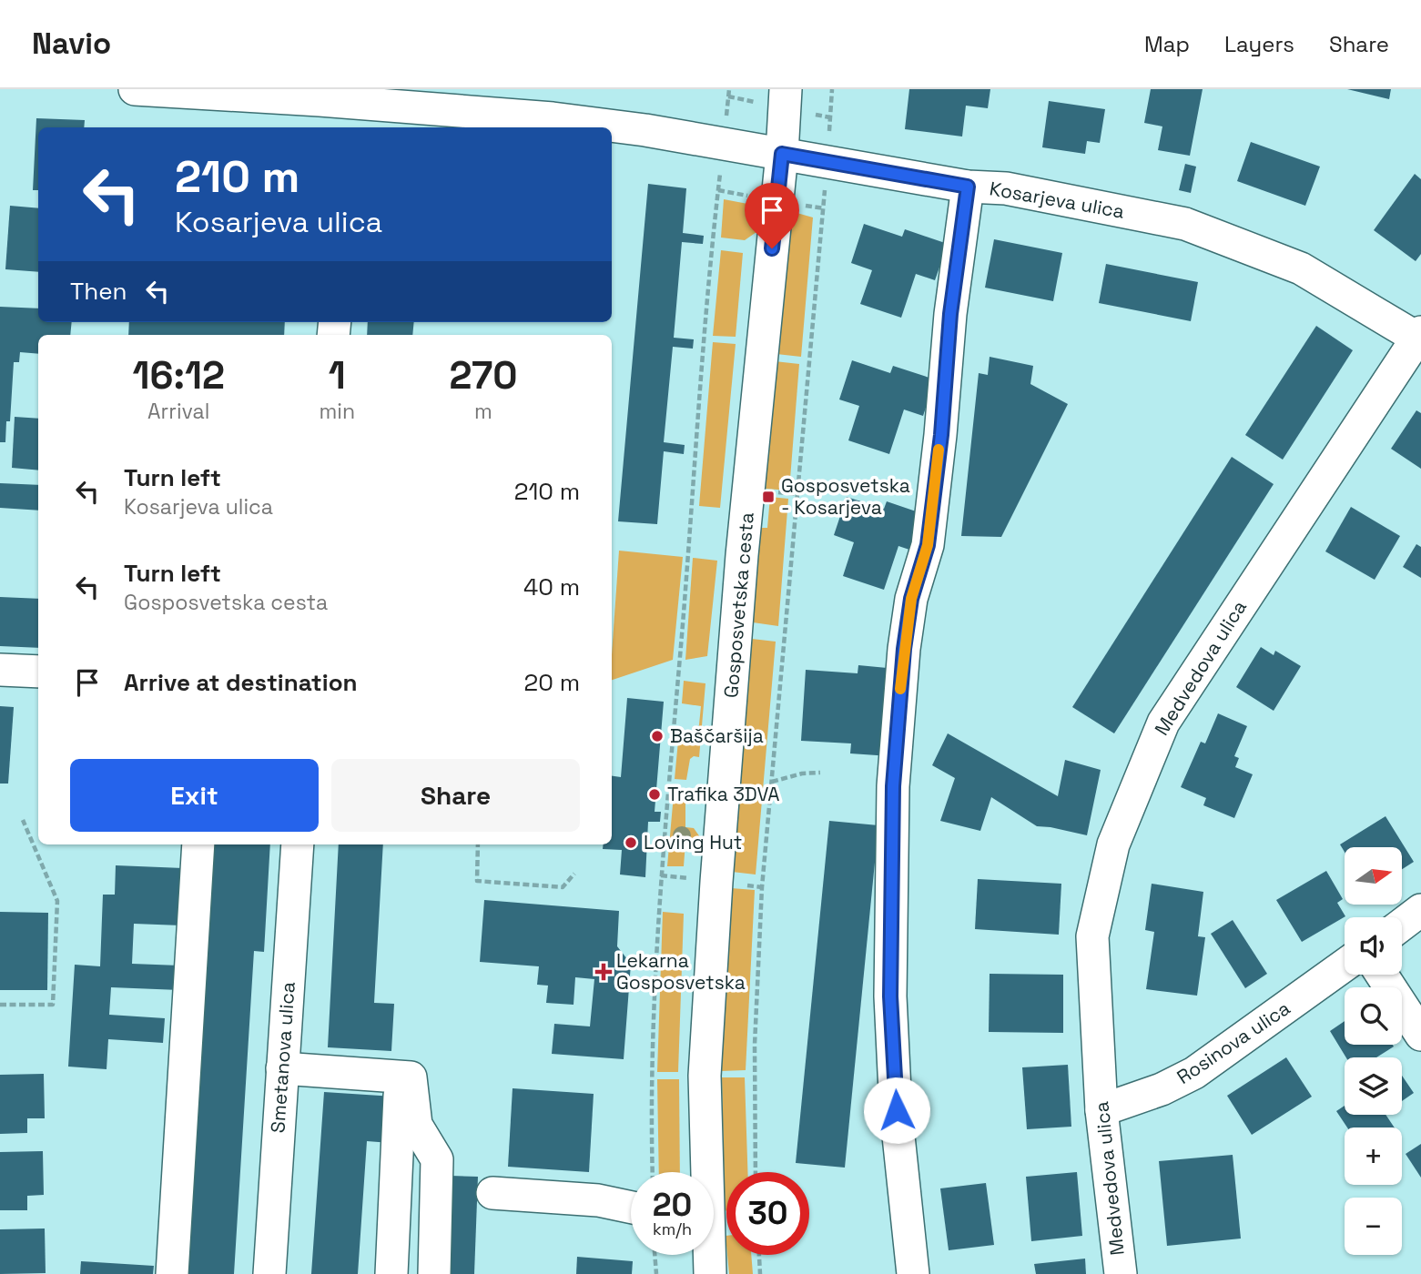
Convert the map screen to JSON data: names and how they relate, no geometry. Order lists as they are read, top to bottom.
{
  "streets": {
    "street": [
      "Kosarjeva ulica",
      "Gosposvetska cesta",
      "Medvedova ulica",
      "Rosinova ulica",
      "Smetanova ulica"
    ]
  },
  "crossings": [
    ["Kosarjeva ulica", "Gosposvetska cesta"],
    ["Kosarjeva ulica", "Medvedova ulica"],
    ["Medvedova ulica", "Rosinova ulica"]
  ],
  "places": {
    "transit": ["Gosposvetska - Kosarjeva"],
    "other": ["Baščaršija", "Trafika 3DVA", "Loving Hut"],
    "health": ["Lekarna Gosposvetska"]
  },
  "north": "right",
  "page": {
    "header": "Navio",
    "nav": ["Map", "Layers", "Share"],
    "turn": ["210 m", "Kosarjeva ulica"],
    "then": "Then",
    "eta": [
      "16:12",
      "Arrival",
      "1",
      "min",
      "270",
      "m"
    ],
    "list": [
      {
        "name": "Turn left",
        "note": "Kosarjeva ulica",
        "value": "210 m"
      },
      {
        "name": "Turn left",
        "note": "Gosposvetska cesta",
        "value": "40 m"
      },
      {
        "name": "Arrive at destination",
        "value": "20 m"
      }
    ],
    "buttons": ["Exit", "Share"],
    "map_buttons": ["+", "−"],
    "speed": "20 km/h",
    "limit": "30"
  }
}
